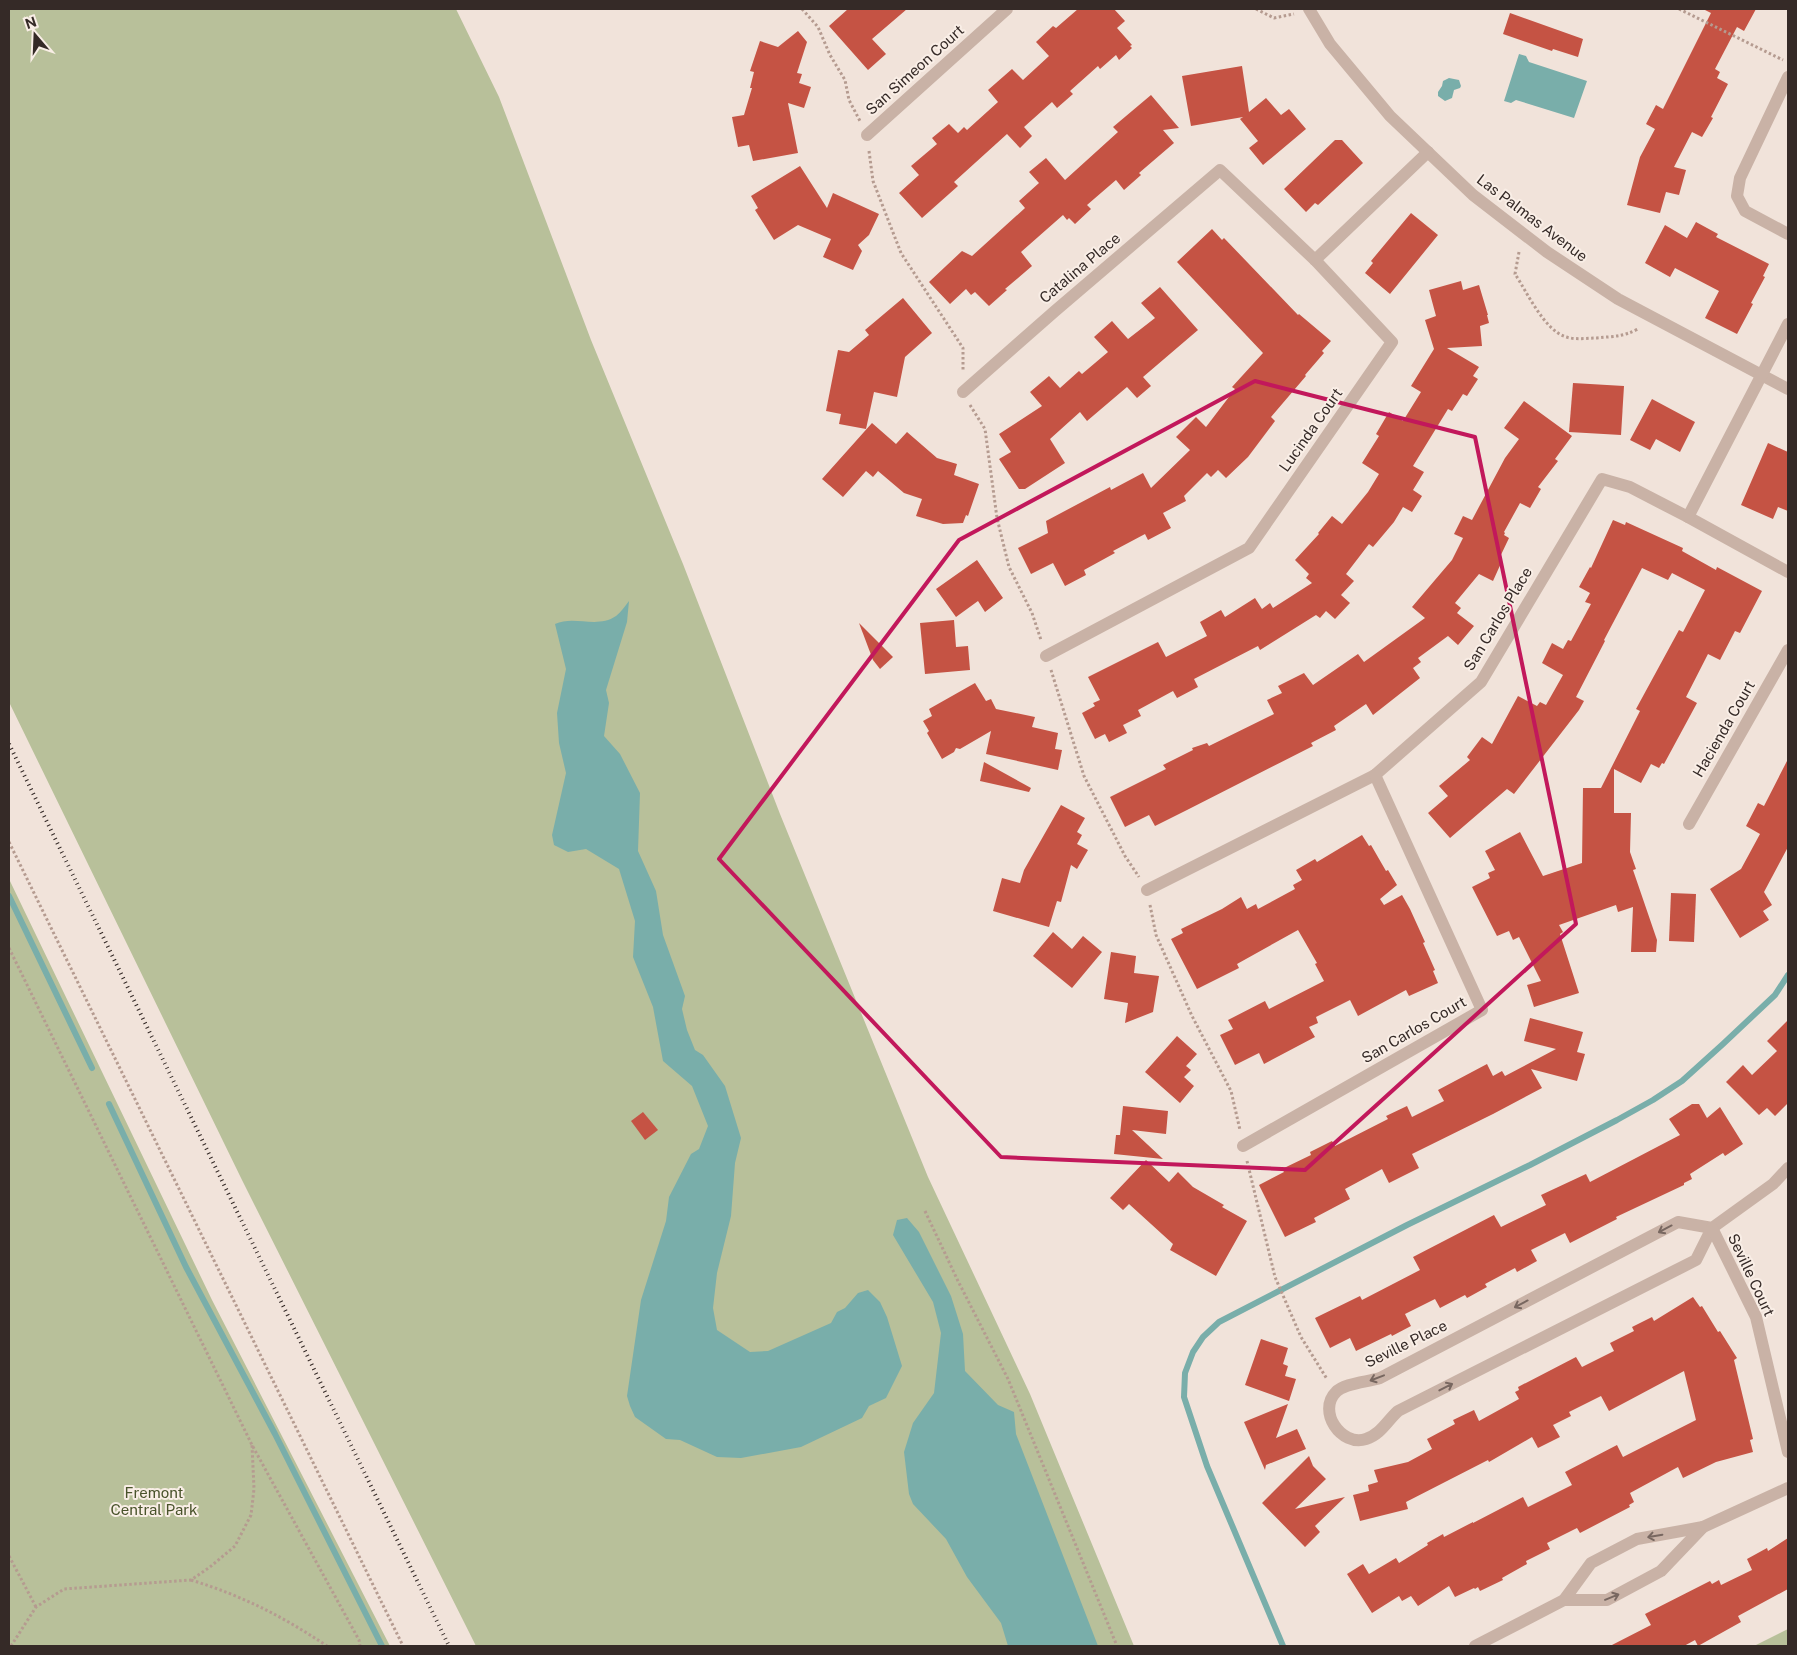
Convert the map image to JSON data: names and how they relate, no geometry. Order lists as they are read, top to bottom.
{
  "streets": {
    "street": [
      "San Simeon Court",
      "Las Palmas Avenue",
      "Catalina Place",
      "Lucinda Court",
      "San Carlos Place",
      "Hacienda Court",
      "San Carlos Court",
      "Seville Court",
      "Seville Place"
    ]
  },
  "crossings": [
    ["Catalina Place", "Lucinda Court"],
    ["San Carlos Place", "San Carlos Court"],
    ["Seville Court", "Seville Place"]
  ],
  "one_way": ["Seville Place"],
  "parks": ["Fremont Central Park"],
  "north": "top"
}
